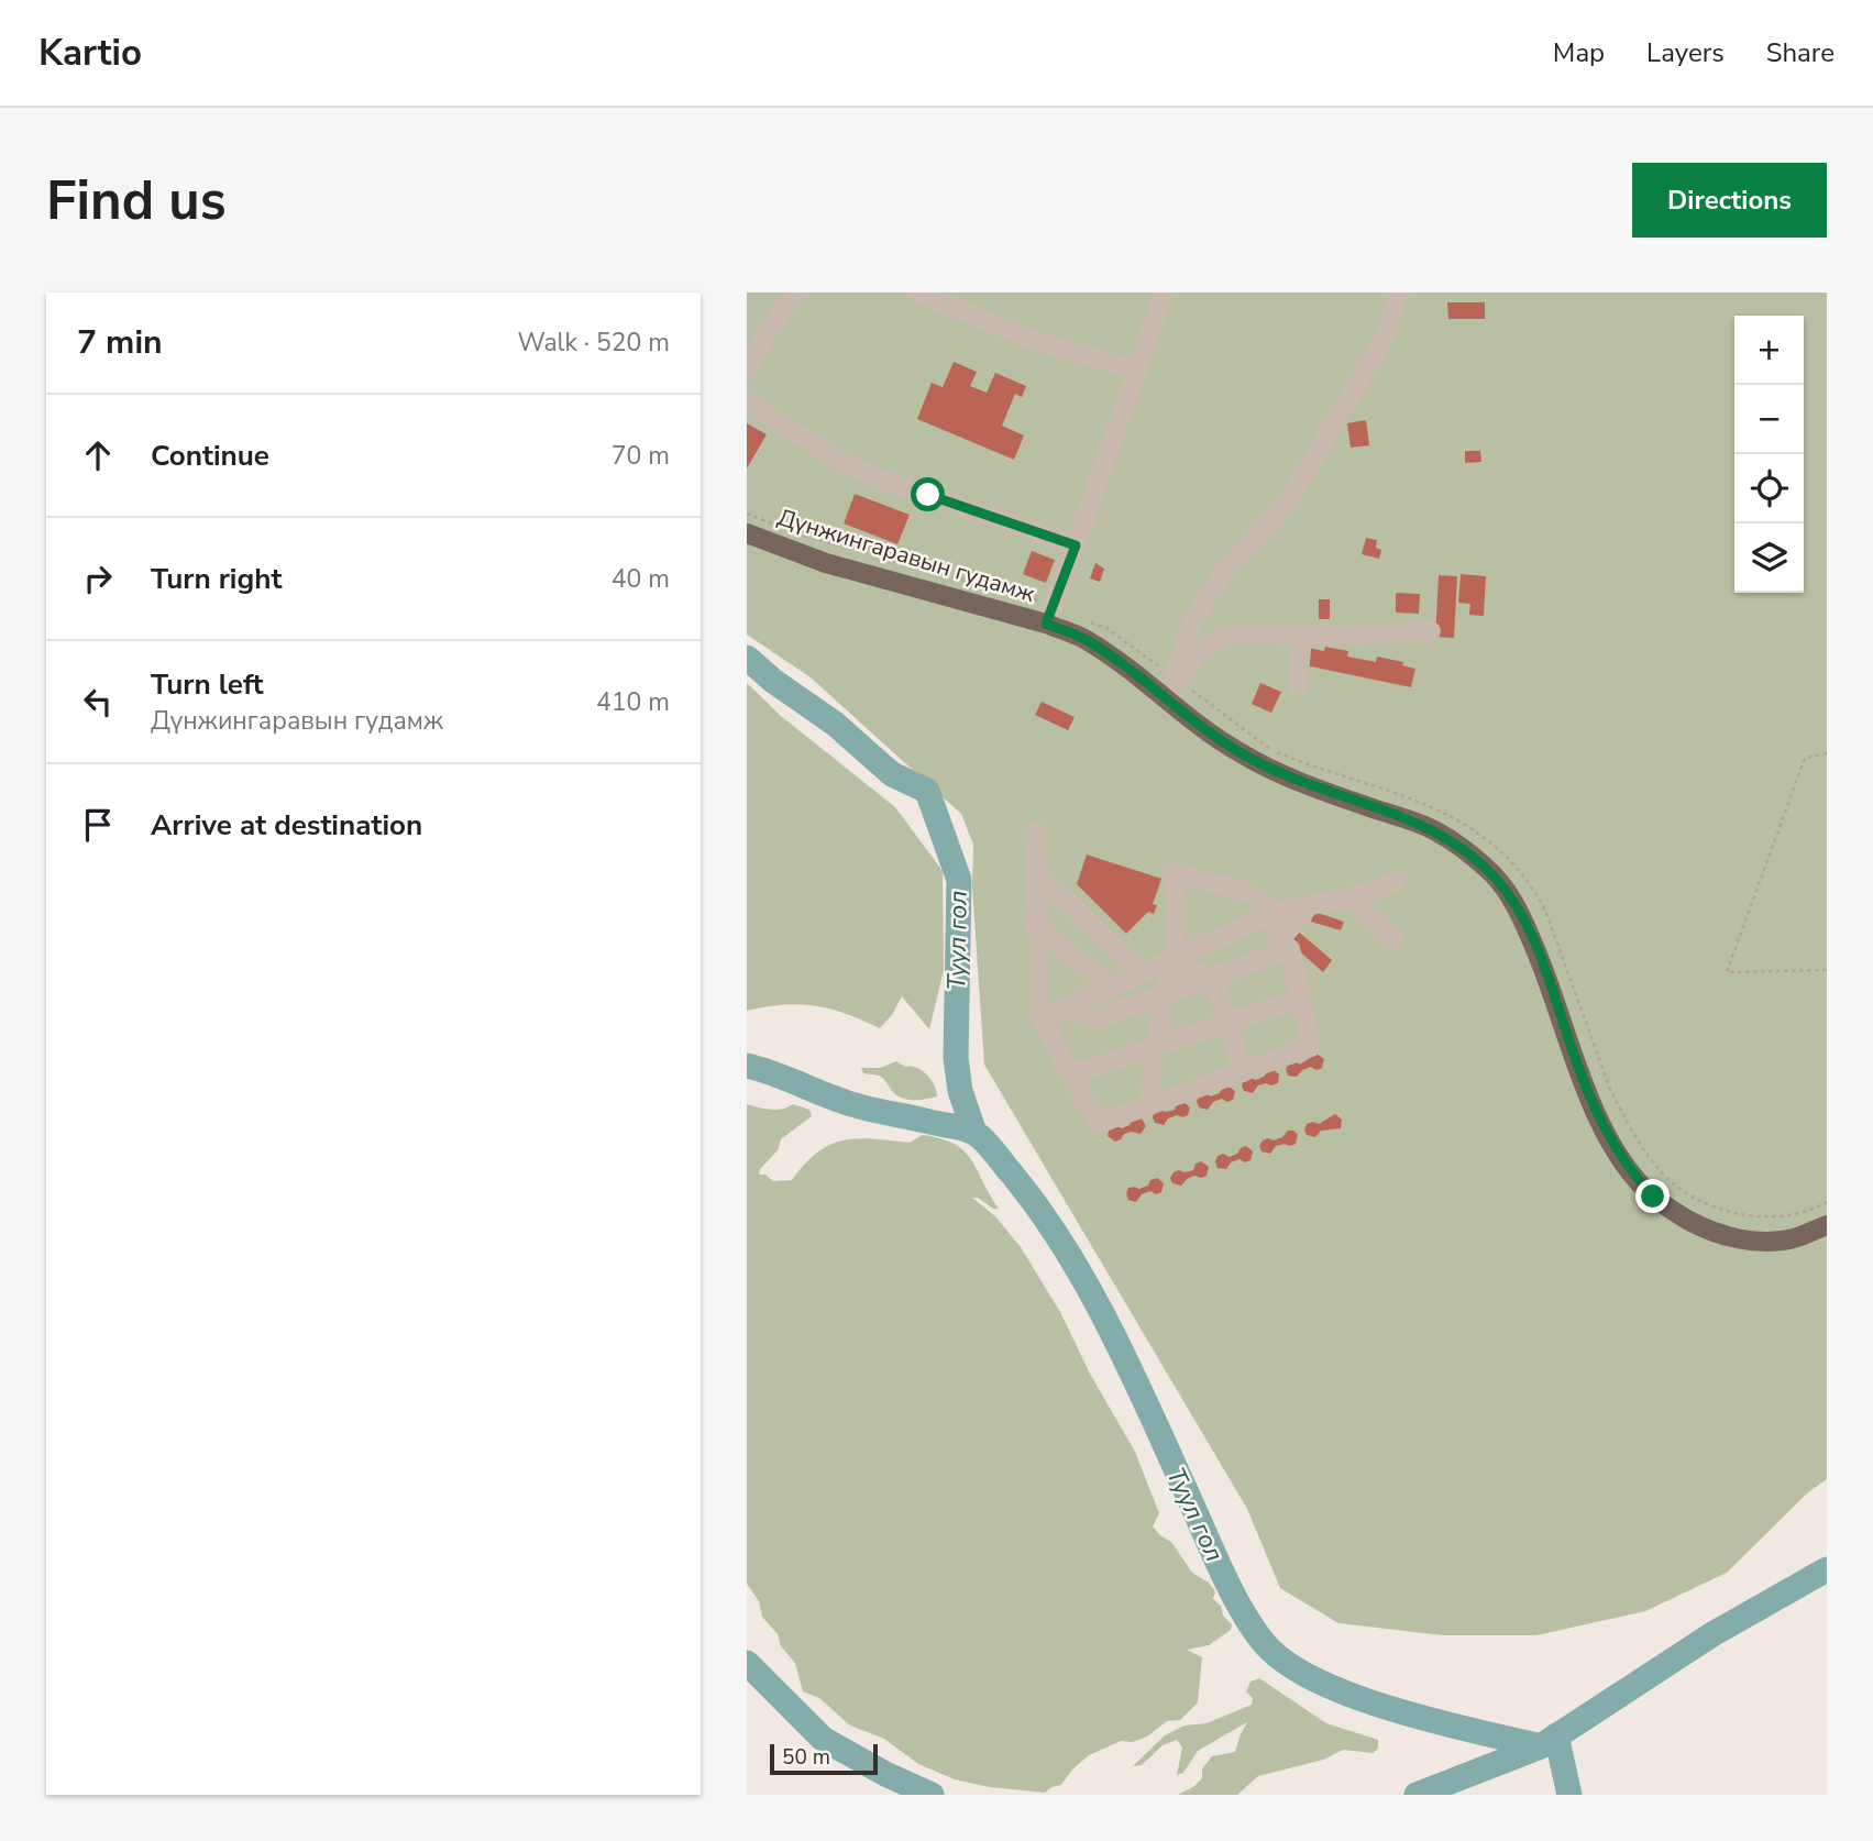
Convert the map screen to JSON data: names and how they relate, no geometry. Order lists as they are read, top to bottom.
{
  "streets": {
    "main road": ["Дүнжингаравын гудамж"]
  },
  "water": ["Туул гол"],
  "scale_bar": "50 m",
  "page": {
    "header": "Kartio",
    "nav": ["Map", "Layers", "Share"],
    "buttons": "Directions",
    "title": "Find us",
    "heading": ["7 min", "Walk · 520 m"],
    "map_buttons": ["+", "−"],
    "list": [
      ["Continue", "70 m"],
      ["Turn right", "40 m"],
      ["Turn left", "Дүнжингаравын гудамж", "410 m"],
      "Arrive at destination"
    ],
    "scale": "50 m"
  }
}
